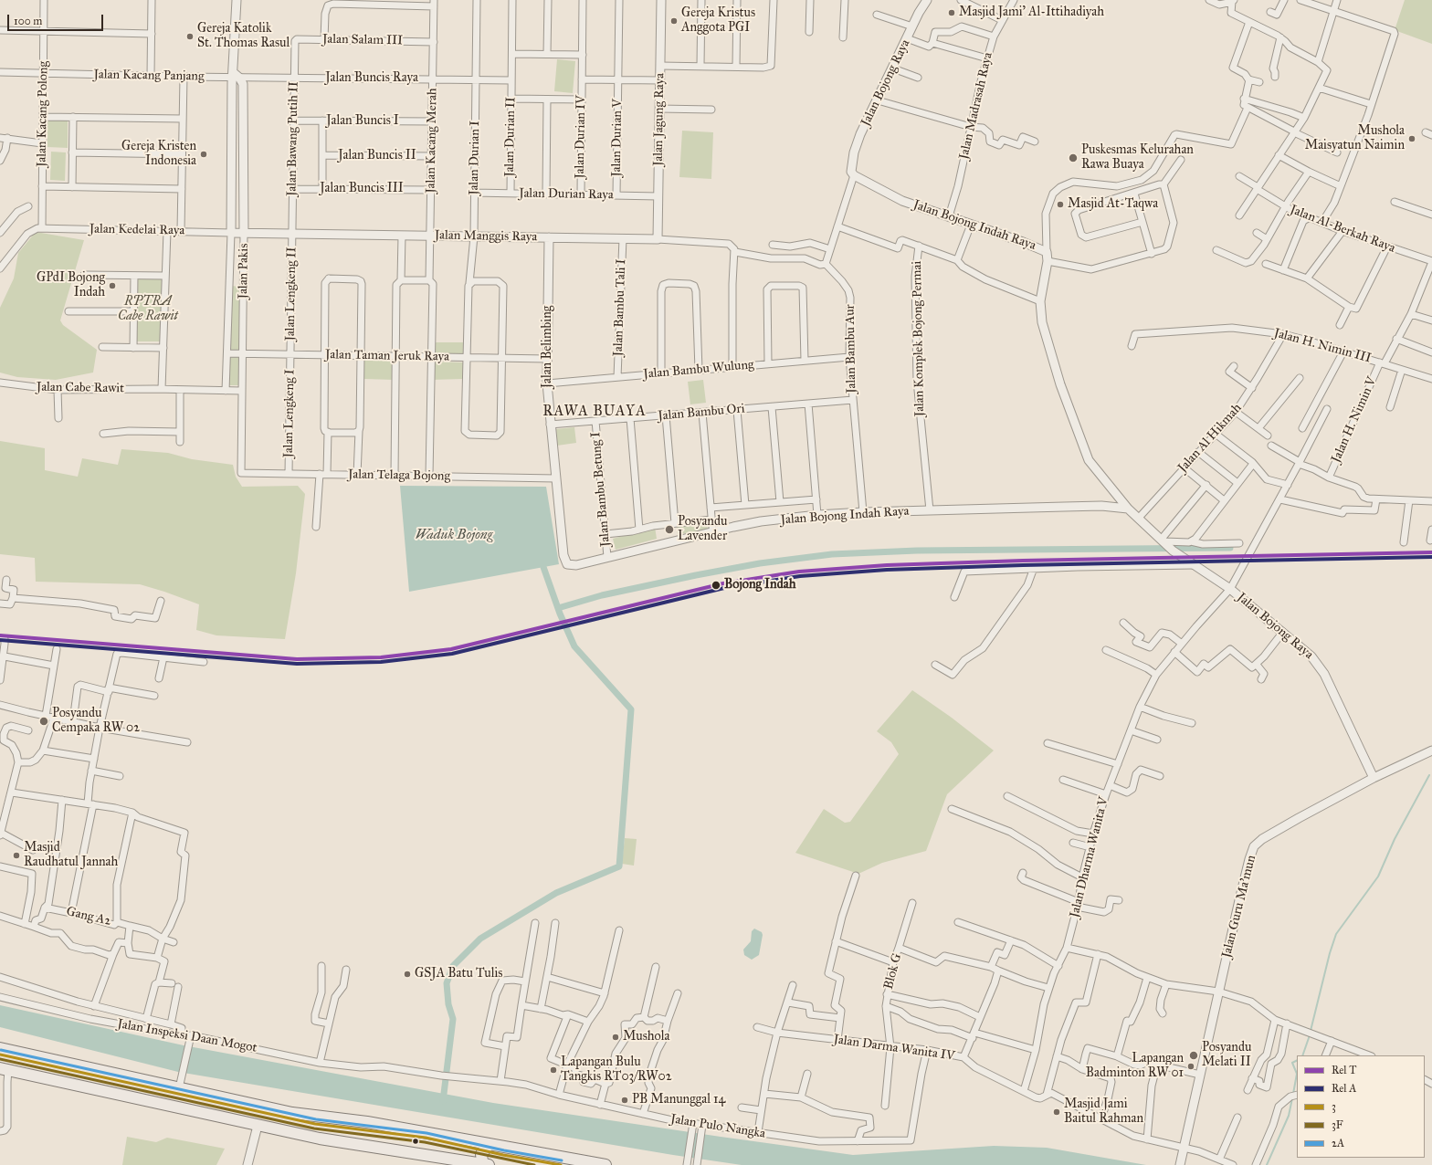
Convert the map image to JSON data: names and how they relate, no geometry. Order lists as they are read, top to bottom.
{
  "streets": {
    "street": [
      "Jalan Salam III",
      "Jalan Kacang Panjang",
      "Jalan Buncis Raya",
      "Jalan Bojong Raya",
      "Jalan Madrasah Raya",
      "Jalan Kacang Polong",
      "Jalan Jagung Raya",
      "Jalan Buncis I",
      "Jalan Durian II",
      "Jalan Durian IV",
      "Jalan Durian V",
      "Jalan Bawang Putih II",
      "Jalan Kacang Merah",
      "Jalan Buncis II",
      "Jalan Durian I",
      "Jalan Buncis III",
      "Jalan Durian Raya",
      "Jalan Bojong Indah Raya",
      "Jalan Al-Berkah Raya",
      "Jalan Kedelai Raya",
      "Jalan Manggis Raya",
      "Jalan Pakis",
      "Jalan Lengkeng II",
      "Jalan Bambu Tali I",
      "Jalan Komplek Bojong Permai",
      "Jalan H. Nimin III",
      "Jalan Belimbing",
      "Jalan Bambu Aur",
      "Jalan Taman Jeruk Raya",
      "Jalan Bambu Wulung",
      "Jalan Cabe Rawit",
      "Jalan Bambu Ori",
      "Jalan Lengkeng I",
      "Jalan H. Nimin V",
      "Jalan Al Hikmah",
      "Jalan Telaga Bojong",
      "Jalan Bambu Betung I",
      "Jalan Dharma Wanita V",
      "Jalan Guru Ma'mun",
      "Gang A2",
      "Blok G",
      "Jalan Inspeksi Daan Mogot",
      "Jalan Darma Wanita IV",
      "Jalan Pulo Nangka"
    ]
  },
  "crossings": [
    ["Jalan Salam III", "Jalan Bawang Putih II"],
    ["Jalan Salam III", "Jalan Kacang Merah"],
    ["Jalan Kacang Panjang", "Jalan Buncis Raya"],
    ["Jalan Kacang Panjang", "Jalan Kacang Polong"],
    ["Jalan Kacang Panjang", "Jalan Pakis"],
    ["Jalan Buncis Raya", "Jalan Durian II"],
    ["Jalan Buncis Raya", "Jalan Bawang Putih II"],
    ["Jalan Buncis Raya", "Jalan Kacang Merah"],
    ["Jalan Buncis Raya", "Jalan Durian I"],
    ["Jalan Bojong Raya", "Jalan Bojong Indah Raya"],
    ["Jalan Bojong Raya", "Jalan Dharma Wanita V"],
    ["Jalan Bojong Raya", "Jalan Guru Ma'mun"],
    ["Jalan Madrasah Raya", "Jalan Bojong Indah Raya"],
    ["Jalan Kacang Polong", "Jalan Kedelai Raya"],
    ["Jalan Jagung Raya", "Jalan Durian Raya"],
    ["Jalan Jagung Raya", "Jalan Manggis Raya"],
    ["Jalan Buncis I", "Jalan Bawang Putih II"],
    ["Jalan Buncis I", "Jalan Kacang Merah"],
    ["Jalan Durian II", "Jalan Durian Raya"],
    ["Jalan Durian IV", "Jalan Durian Raya"],
    ["Jalan Durian V", "Jalan Durian Raya"],
    ["Jalan Bawang Putih II", "Jalan Buncis III"],
    ["Jalan Bawang Putih II", "Jalan Manggis Raya"],
    ["Jalan Bawang Putih II", "Jalan Lengkeng II"],
    ["Jalan Kacang Merah", "Jalan Buncis II"],
    ["Jalan Kacang Merah", "Jalan Buncis III"],
    ["Jalan Kacang Merah", "Jalan Manggis Raya"],
    ["Jalan Kacang Merah", "Jalan Taman Jeruk Raya"],
    ["Jalan Kacang Merah", "Jalan Telaga Bojong"],
    ["Jalan Durian I", "Jalan Durian Raya"],
    ["Jalan Durian I", "Jalan Manggis Raya"],
    ["Jalan Durian I", "Jalan Taman Jeruk Raya"],
    ["Jalan Bojong Indah Raya", "Jalan Komplek Bojong Permai"],
    ["Jalan Bojong Indah Raya", "Jalan Belimbing"],
    ["Jalan Bojong Indah Raya", "Jalan Bambu Aur"],
    ["Jalan Bojong Indah Raya", "Jalan Al Hikmah"],
    ["Jalan Bojong Indah Raya", "Jalan Bambu Betung I"],
    ["Jalan Al-Berkah Raya", "Jalan H. Nimin V"],
    ["Jalan Kedelai Raya", "Jalan Manggis Raya"],
    ["Jalan Kedelai Raya", "Jalan Pakis"],
    ["Jalan Manggis Raya", "Jalan Pakis"],
    ["Jalan Manggis Raya", "Jalan Lengkeng II"],
    ["Jalan Manggis Raya", "Jalan Bambu Tali I"],
    ["Jalan Manggis Raya", "Jalan Belimbing"],
    ["Jalan Pakis", "Jalan Taman Jeruk Raya"],
    ["Jalan Pakis", "Jalan Cabe Rawit"],
    ["Jalan Pakis", "Jalan Telaga Bojong"],
    ["Jalan Lengkeng II", "Jalan Taman Jeruk Raya"],
    ["Jalan Lengkeng II", "Jalan Lengkeng I"],
    ["Jalan Bambu Tali I", "Jalan Bambu Wulung"],
    ["Jalan H. Nimin III", "Jalan H. Nimin V"],
    ["Jalan H. Nimin III", "Jalan Al Hikmah"],
    ["Jalan Belimbing", "Jalan Taman Jeruk Raya"],
    ["Jalan Belimbing", "Jalan Bambu Wulung"],
    ["Jalan Belimbing", "Jalan Bambu Ori"],
    ["Jalan Belimbing", "Jalan Telaga Bojong"],
    ["Jalan Bambu Aur", "Jalan Bambu Wulung"],
    ["Jalan Bambu Aur", "Jalan Bambu Ori"],
    ["Jalan Taman Jeruk Raya", "Jalan Lengkeng I"],
    ["Jalan Bambu Ori", "Jalan Bambu Betung I"],
    ["Jalan Lengkeng I", "Jalan Telaga Bojong"],
    ["Jalan Dharma Wanita V", "Jalan Darma Wanita IV"],
    ["Jalan Guru Ma'mun", "Jalan Darma Wanita IV"],
    ["Blok G", "Jalan Darma Wanita IV"],
    ["Jalan Inspeksi Daan Mogot", "Jalan Pulo Nangka"],
    ["Jalan Darma Wanita IV", "Jalan Pulo Nangka"]
  ],
  "districts": ["RAWA BUAYA"],
  "water": ["Waduk Bojong"],
  "parks": ["RPTRA Cabe Rawit"],
  "places": [
    "Masjid Jami' Al-Ittihadiyah",
    "Gereja Kristus Anggota PGI",
    "Gereja Katolik St. Thomas Rasul",
    "Mushola Maisyatun Naimin",
    "Gereja Kristen Indonesia",
    "Puskesmas Kelurahan Rawa Buaya",
    "Masjid At-Taqwa",
    "GPdI Bojong Indah",
    "Posyandu Lavender",
    "Bojong Indah",
    "Posyandu Cempaka RW 02",
    "Masjid Raudhatul Jannah",
    "GSJA Batu Tulis",
    "Mushola",
    "Posyandu Melati II",
    "Lapangan Badminton RW 01",
    "Lapangan Bulu Tangkis RT03/RW02",
    "PB Manunggal 14",
    "Masjid Jami Baitul Rahman"
  ],
  "lines": [
    "rail line T",
    "rail line A",
    "transit line 2A",
    "transit line 3",
    "transit line 3F"
  ],
  "legend": [
    "Rel T",
    "Rel A",
    "3",
    "3F",
    "2A"
  ],
  "scale_bar": "100 m"
}
